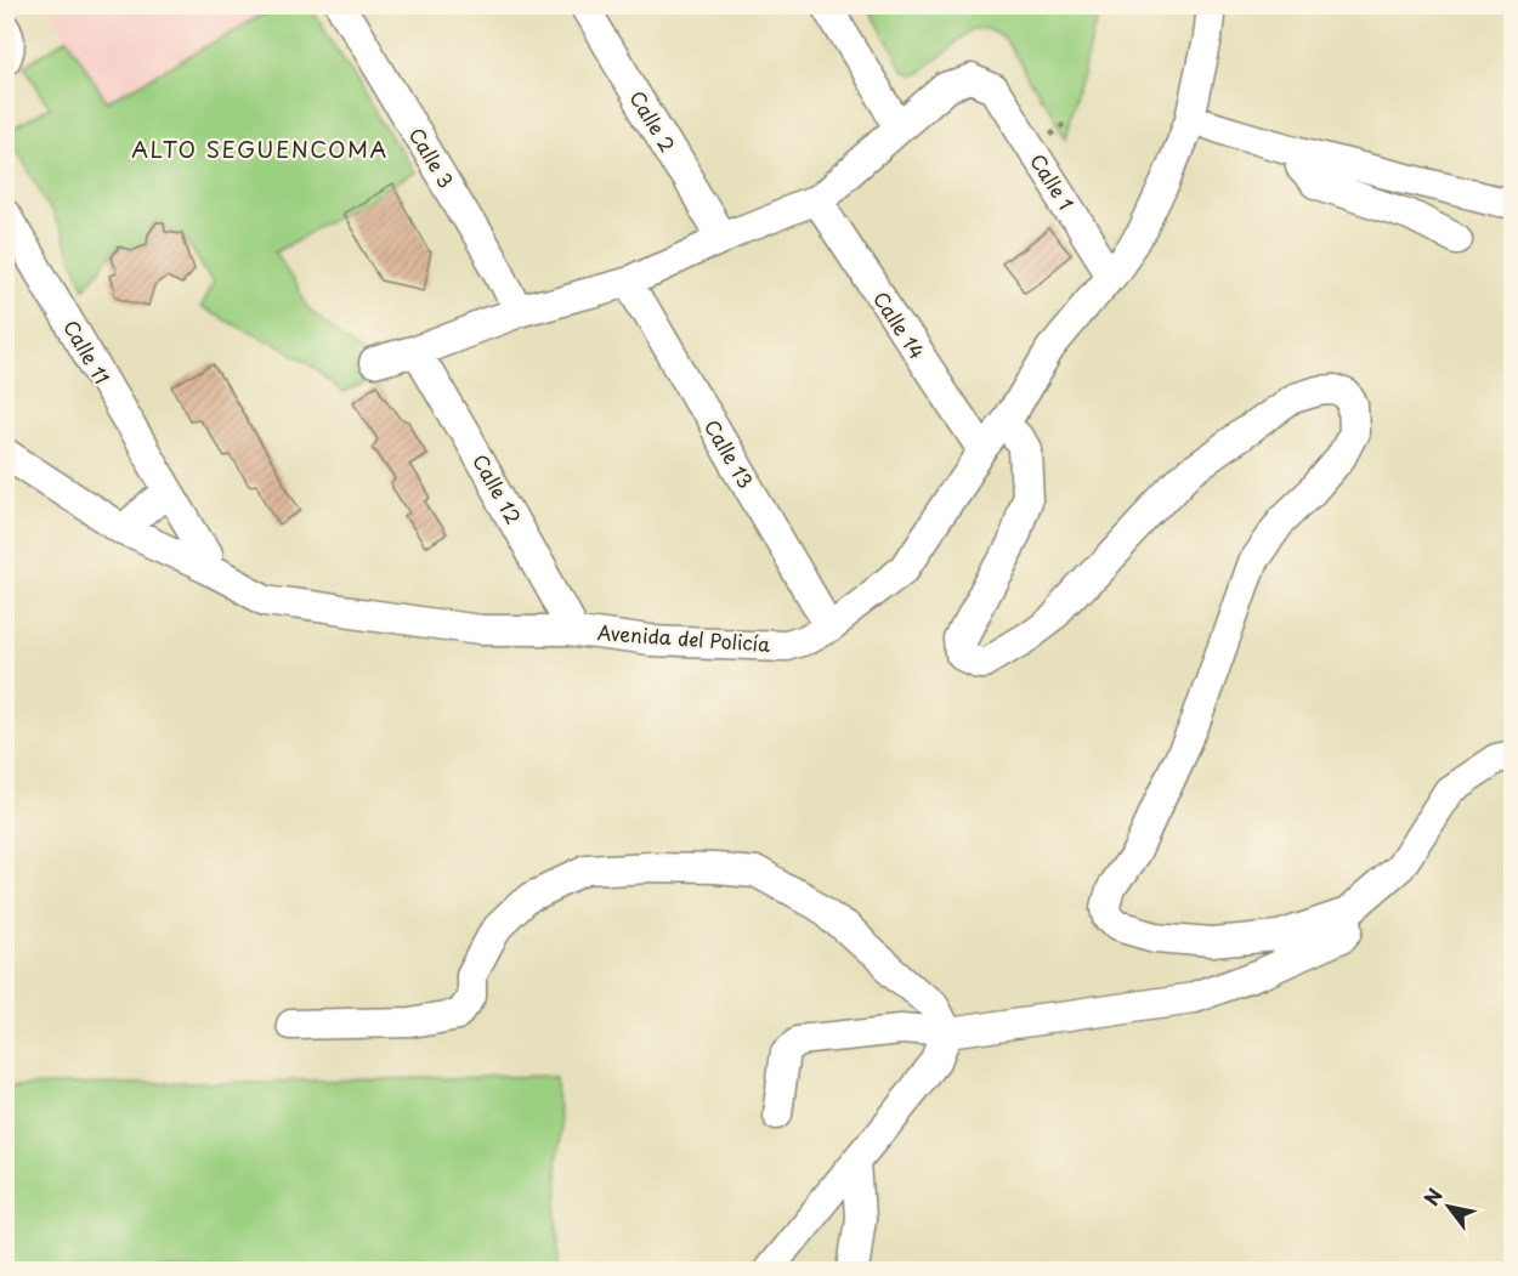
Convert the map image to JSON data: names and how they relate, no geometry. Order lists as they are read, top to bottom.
{
  "streets": {
    "street": [
      "Calle 2",
      "Calle 3",
      "Calle 1",
      "Calle 14",
      "Calle 11",
      "Calle 13",
      "Calle 12",
      "Avenida del Policía"
    ]
  },
  "crossings": [
    ["Calle 1", "Avenida del Policía"],
    ["Calle 14", "Avenida del Policía"],
    ["Calle 11", "Avenida del Policía"],
    ["Calle 13", "Avenida del Policía"],
    ["Calle 12", "Avenida del Policía"]
  ],
  "districts": ["ALTO SEGUENCOMA"],
  "north": "top left"
}
